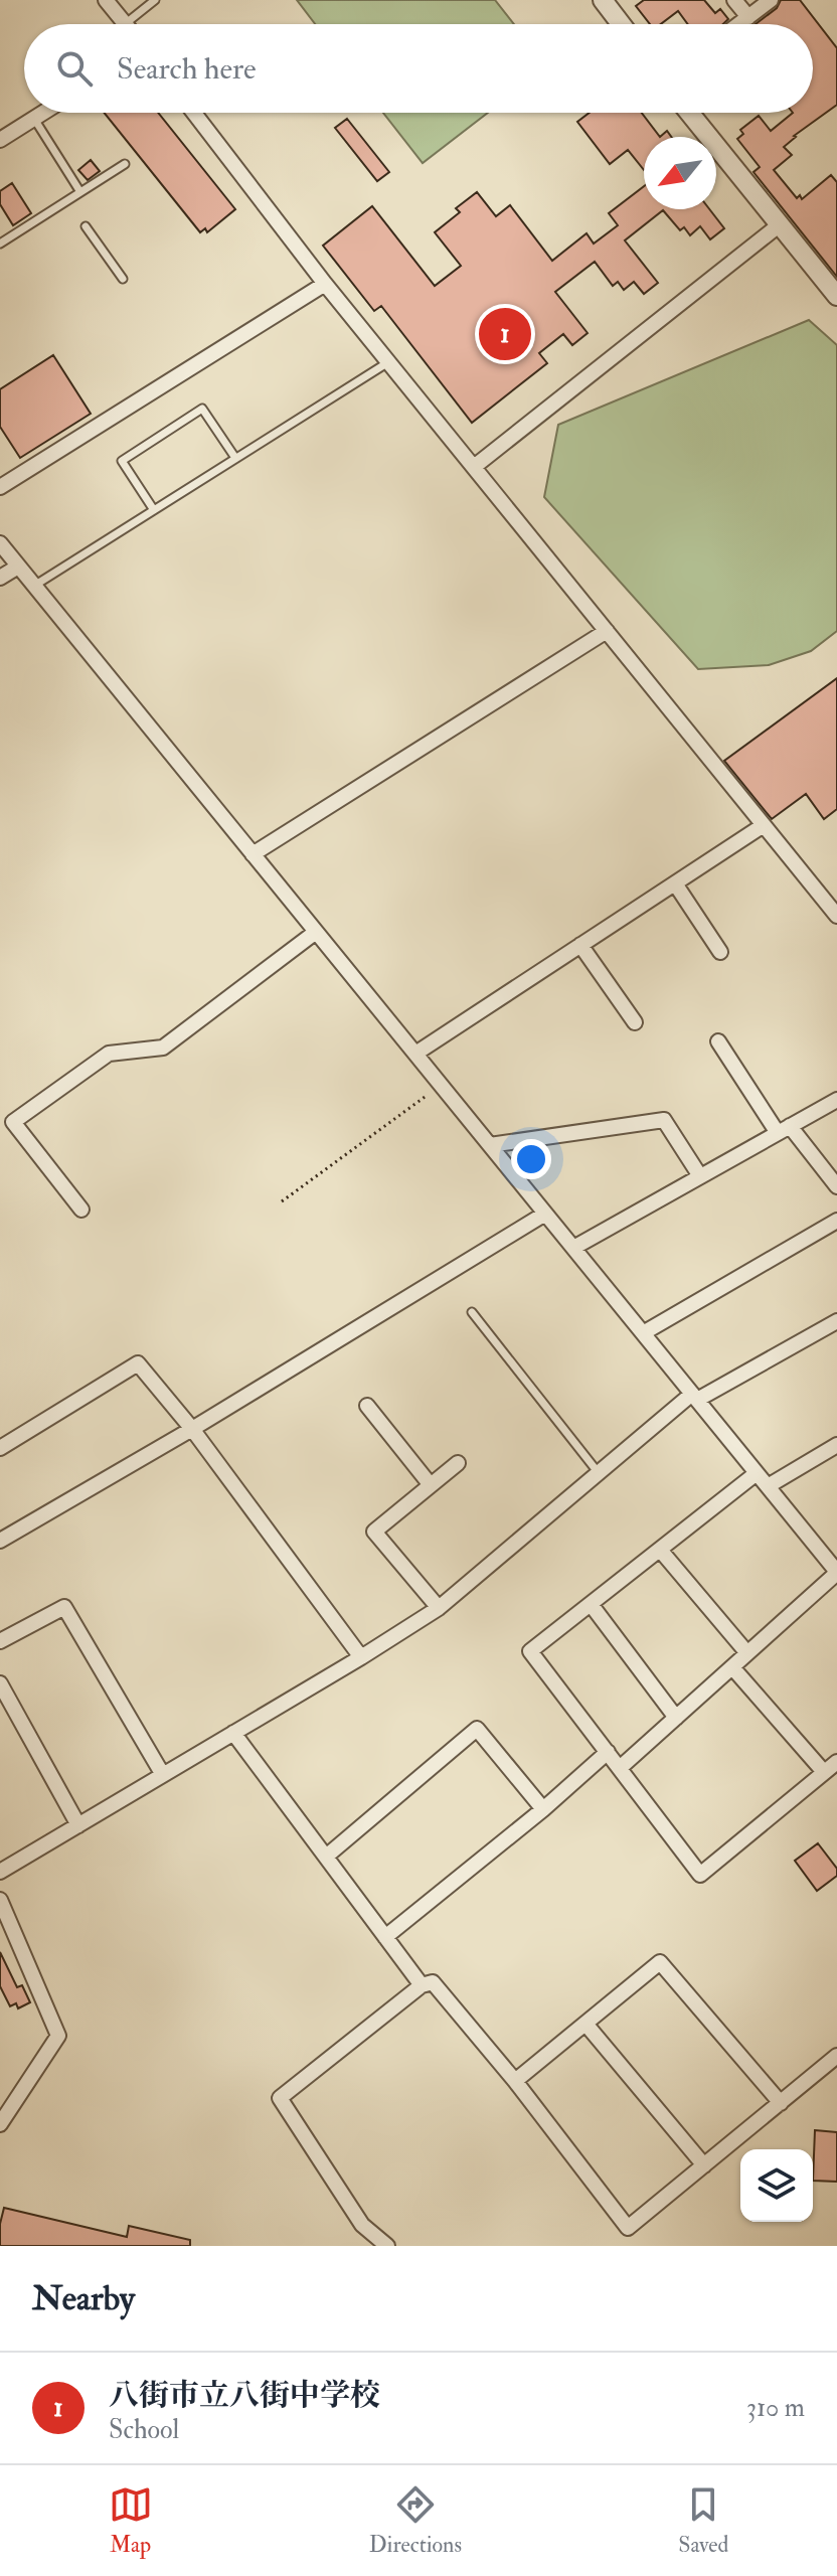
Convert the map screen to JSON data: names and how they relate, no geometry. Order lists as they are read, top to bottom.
{
  "north": "bottom left",
  "page": {
    "search": "Search here",
    "pins": "1",
    "heading": "Nearby",
    "list": [
      {
        "mark": "1",
        "name": "八街市立八街中学校",
        "note": "School",
        "value": "310 m"
      }
    ],
    "nav": ["Map", "Directions", "Saved"]
  }
}
